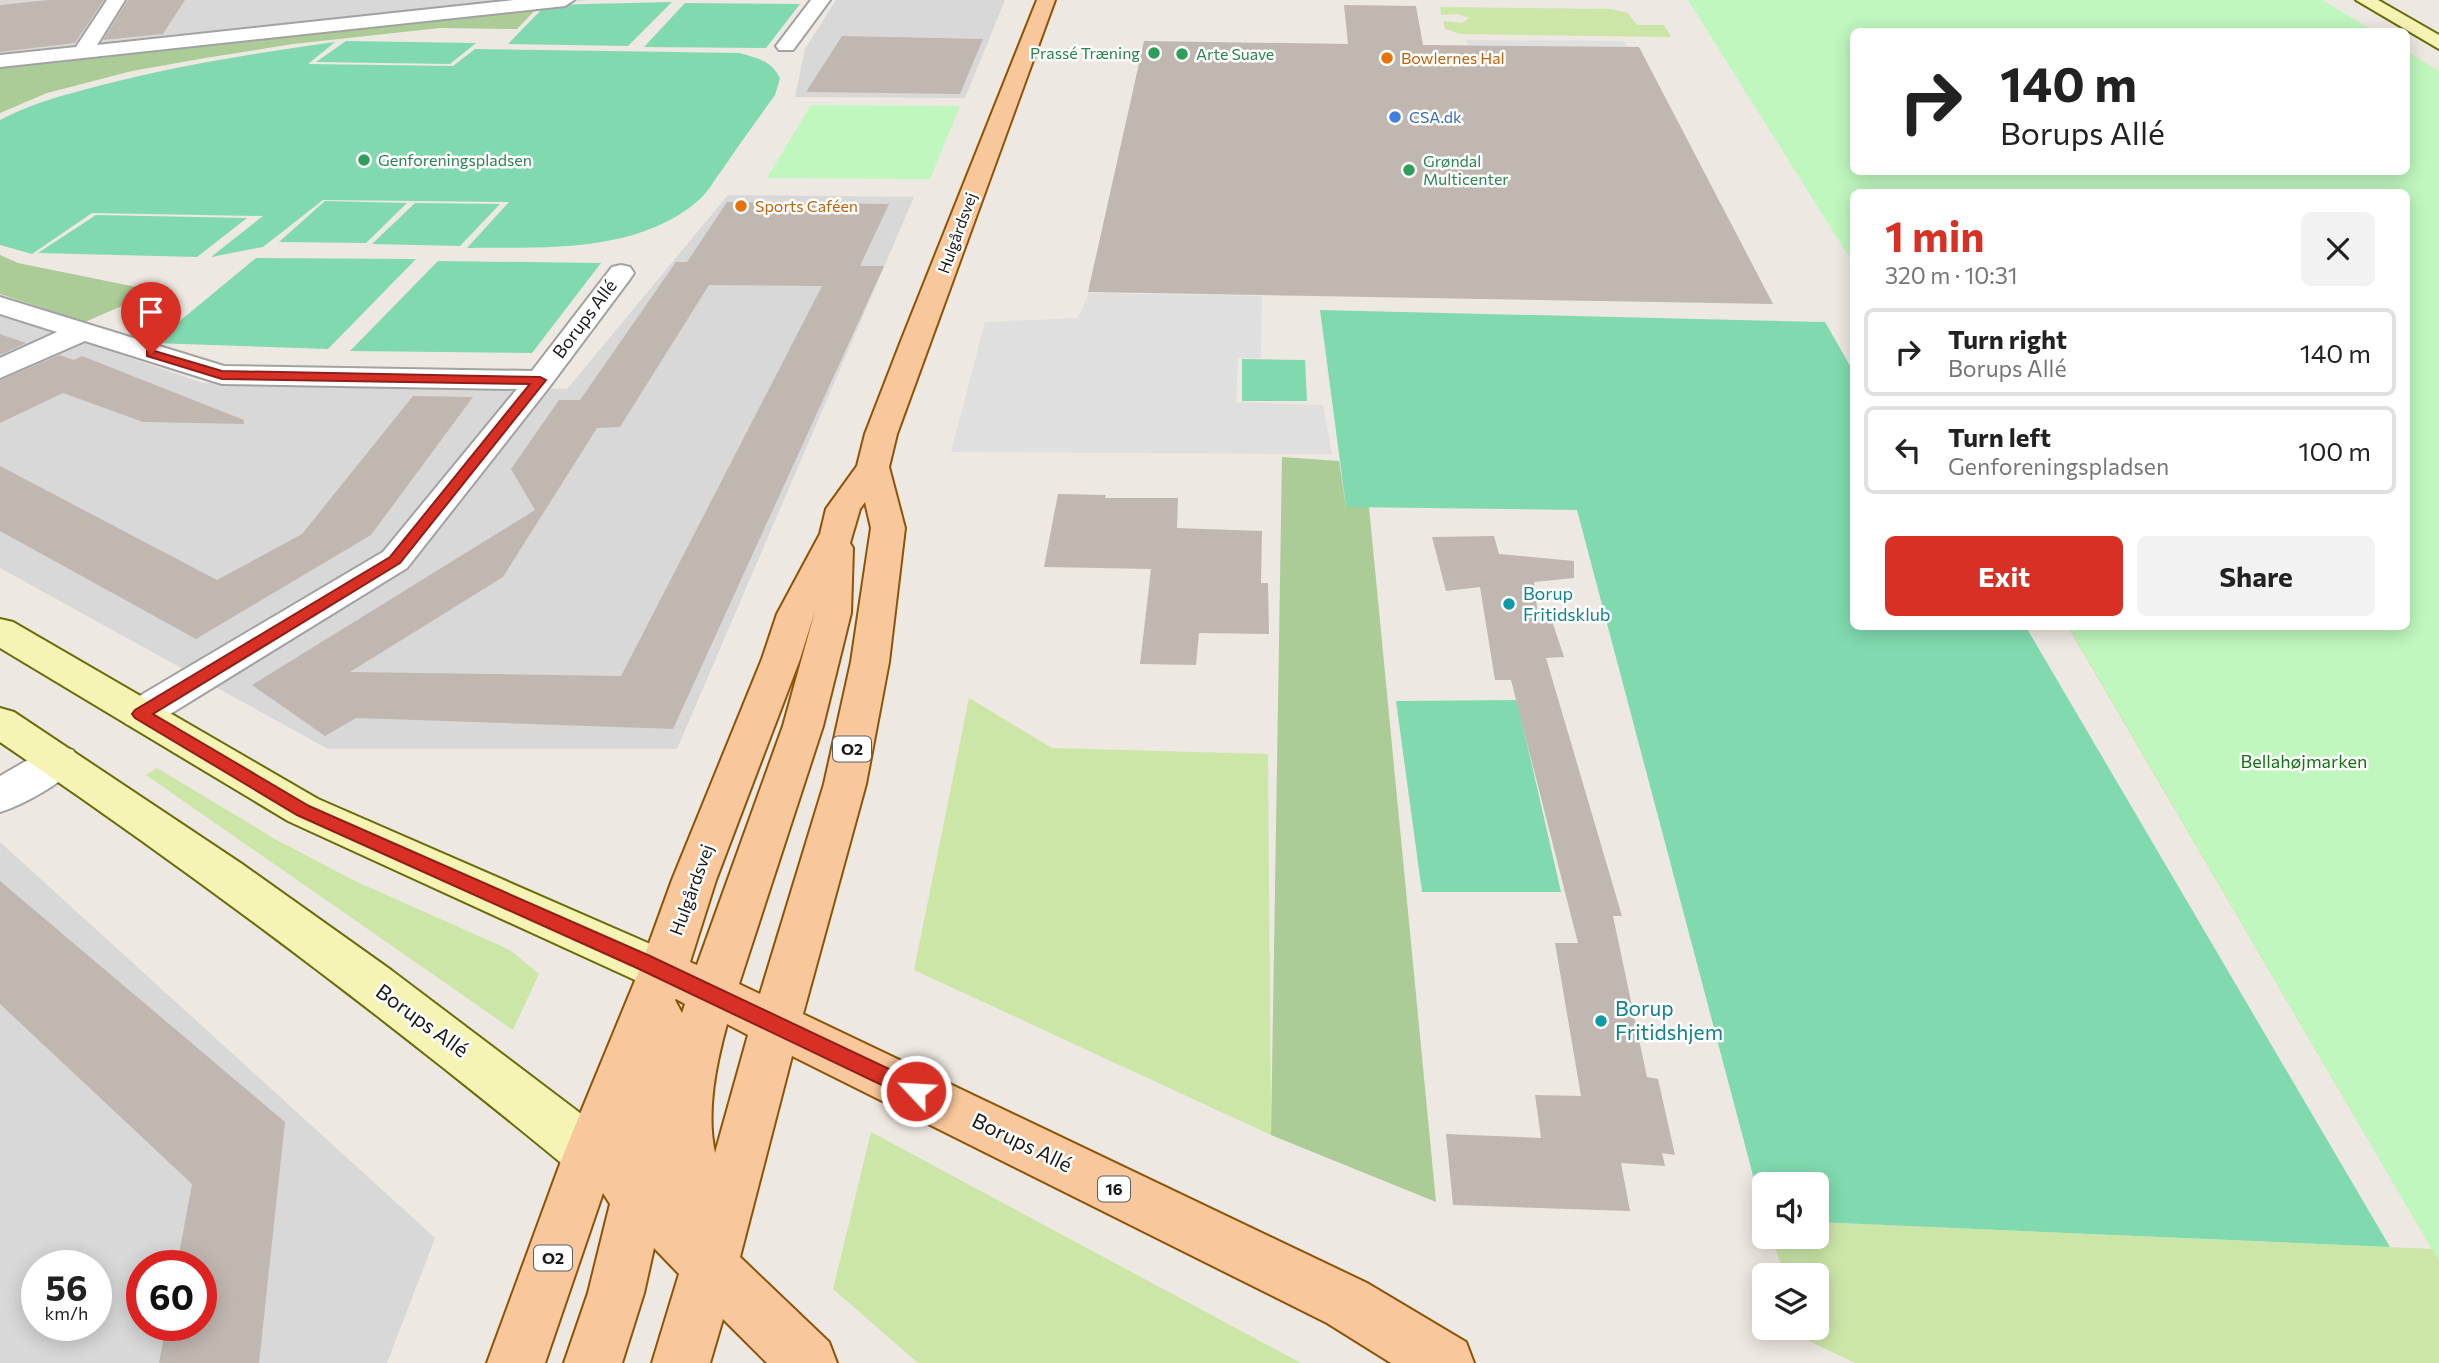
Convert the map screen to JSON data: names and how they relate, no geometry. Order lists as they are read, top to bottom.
{
  "streets": {
    "main road": [
      "Hulgårdsvej",
      "Borups Allé",
      "O2",
      "16"
    ]
  },
  "crossings": [
    ["Hulgårdsvej", "Borups Allé"]
  ],
  "parks": ["Bellahøjmarken"],
  "places": [
    "Prassé Træning",
    "Arte Suave",
    "Bowlernes Hal",
    "CSA.dk",
    "Genforeningspladsen",
    "Grøndal Multicenter",
    "Sports Caféen",
    "Borup Fritidsklub",
    "Borup Fritidshjem"
  ],
  "page": {
    "turn": ["140 m", "Borups Allé"],
    "heading": ["1 min", "320 m · 10:31"],
    "list": [
      {
        "name": "Turn right",
        "note": "Borups Allé",
        "value": "140 m"
      },
      {
        "name": "Turn left",
        "note": "Genforeningspladsen",
        "value": "100 m"
      }
    ],
    "buttons": ["Exit", "Share"],
    "speed": "56 km/h",
    "limit": "60"
  }
}
